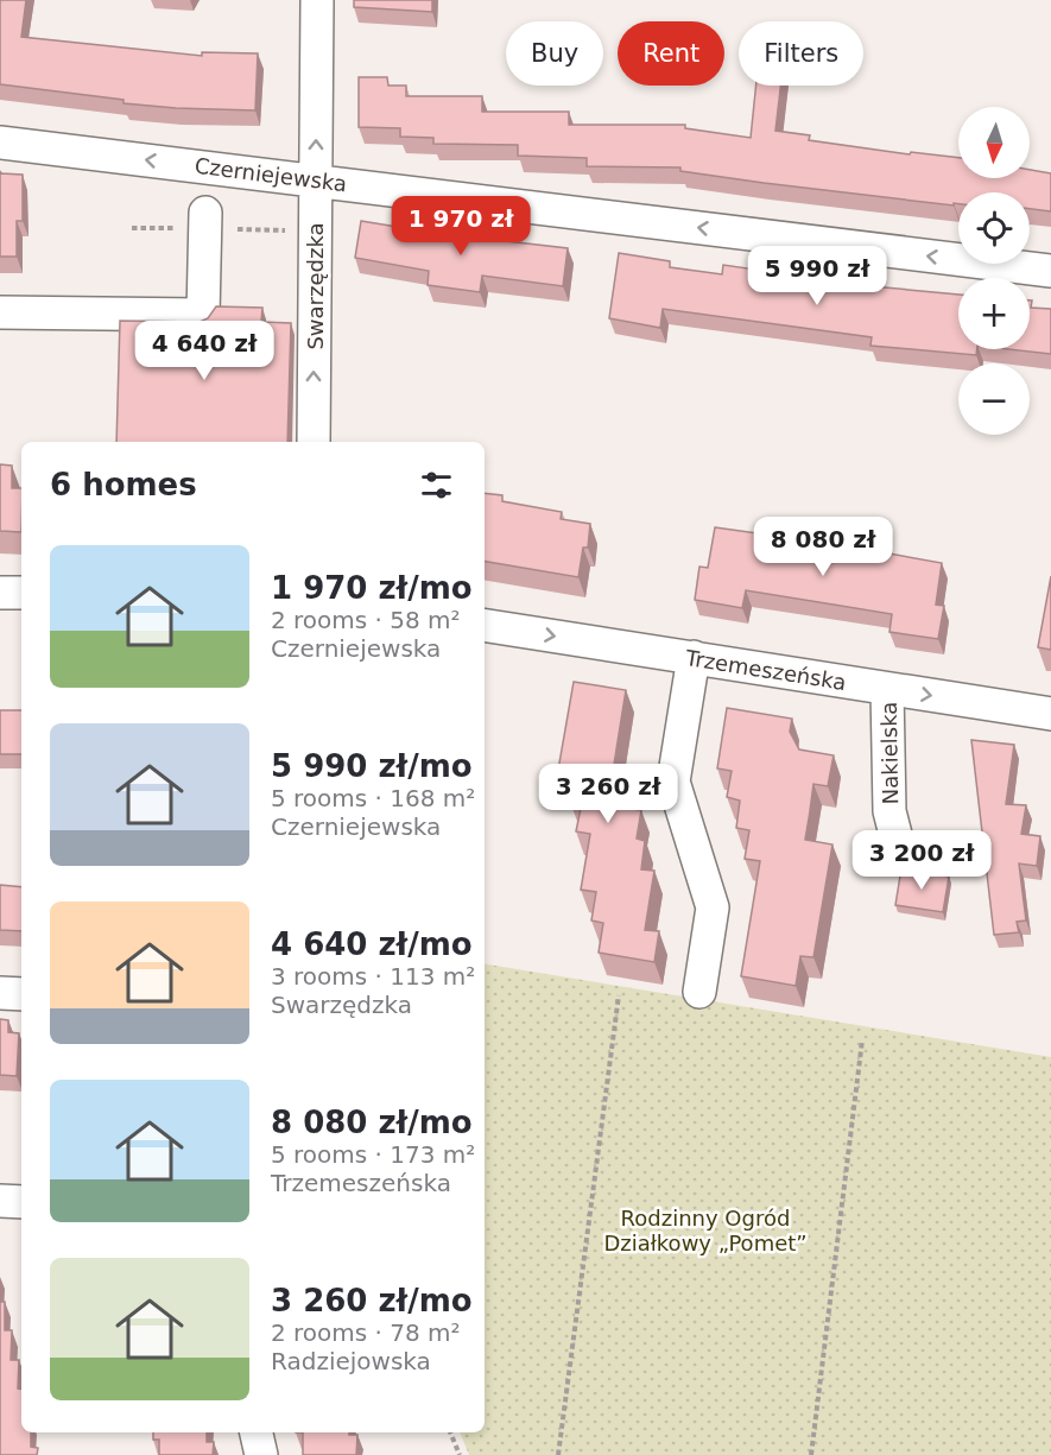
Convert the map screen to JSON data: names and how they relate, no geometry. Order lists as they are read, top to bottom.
{
  "streets": {
    "street": [
      "Czerniejewska",
      "Swarzędzka",
      "Trzemeszeńska",
      "Nakielska"
    ]
  },
  "crossings": [
    ["Czerniejewska", "Swarzędzka"],
    ["Trzemeszeńska", "Nakielska"]
  ],
  "one_way": ["Czerniejewska", "Swarzędzka", "Trzemeszeńska"],
  "parks": ["Rodzinny Ogród Działkowy „Pomet”"],
  "north": "bottom",
  "page": {
    "chip": ["Buy", "Rent", "Filters"],
    "map_buttons": ["+", "−"],
    "price": [
      "1 970 zł",
      "5 990 zł",
      "4 640 zł",
      "8 080 zł",
      "3 260 zł",
      "3 200 zł"
    ],
    "heading": "6 homes",
    "list": [
      {
        "name": "1 970 zł/mo",
        "note": "2 rooms · 58 m² · Czerniejewska"
      },
      {
        "name": "5 990 zł/mo",
        "note": "5 rooms · 168 m² · Czerniejewska"
      },
      {
        "name": "4 640 zł/mo",
        "note": "3 rooms · 113 m² · Swarzędzka"
      },
      {
        "name": "8 080 zł/mo",
        "note": "5 rooms · 173 m² · Trzemeszeńska"
      },
      {
        "name": "3 260 zł/mo",
        "note": "2 rooms · 78 m² · Radziejowska"
      }
    ]
  }
}
